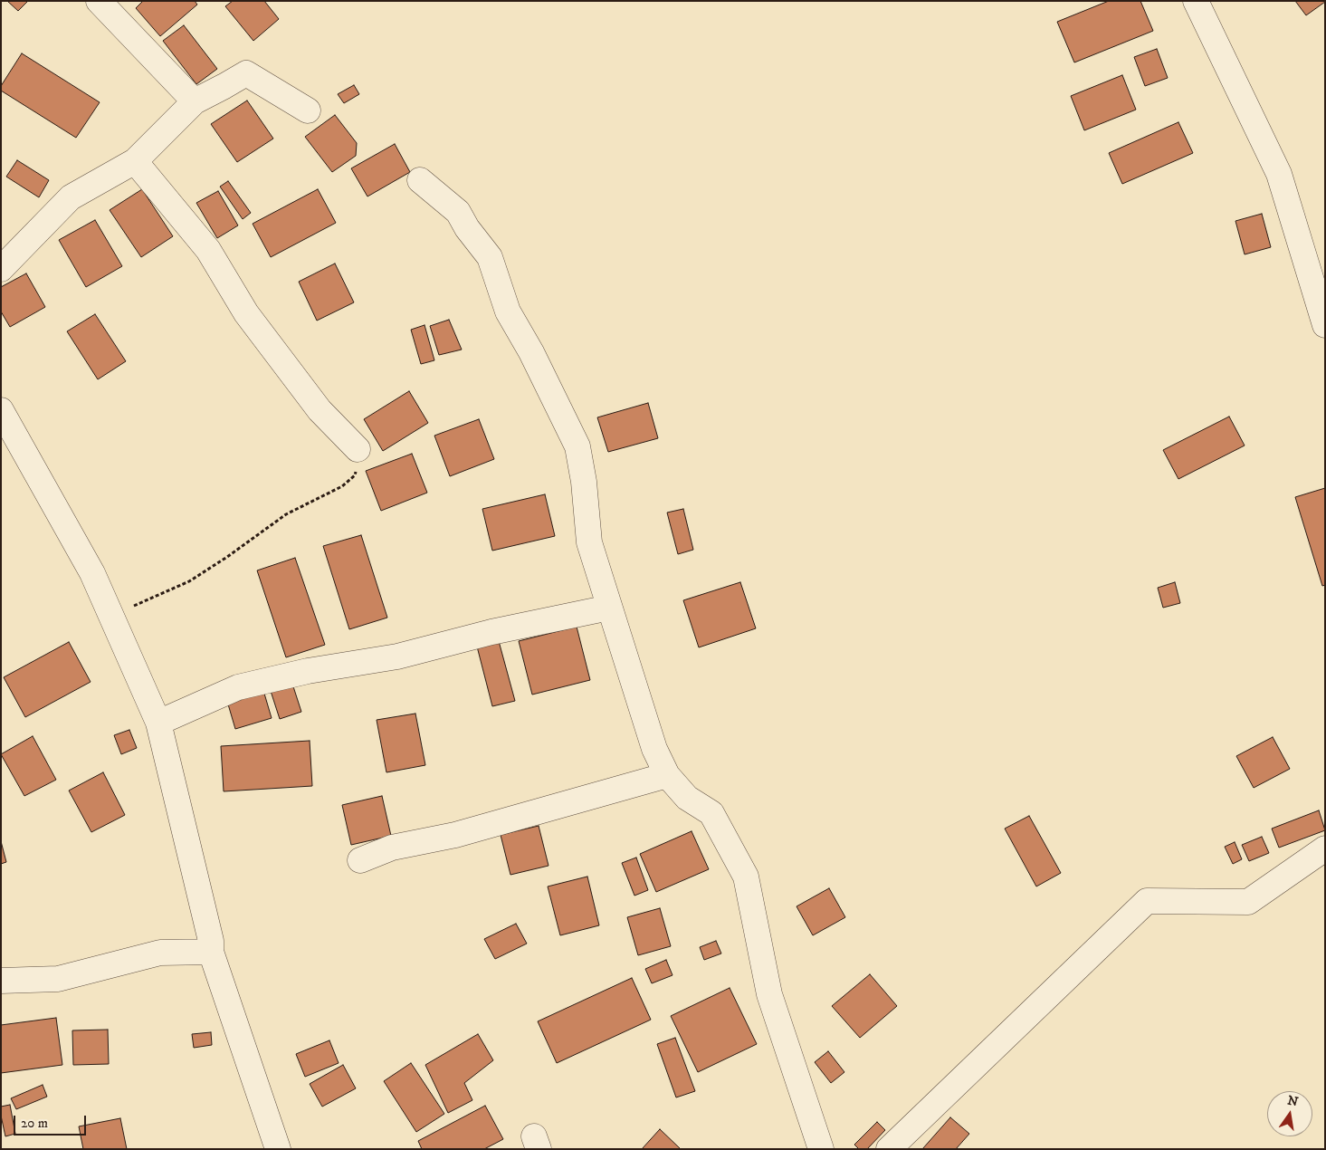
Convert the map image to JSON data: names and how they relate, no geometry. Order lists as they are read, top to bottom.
{
  "scale_bar": "20 m",
  "north": "top"
}
